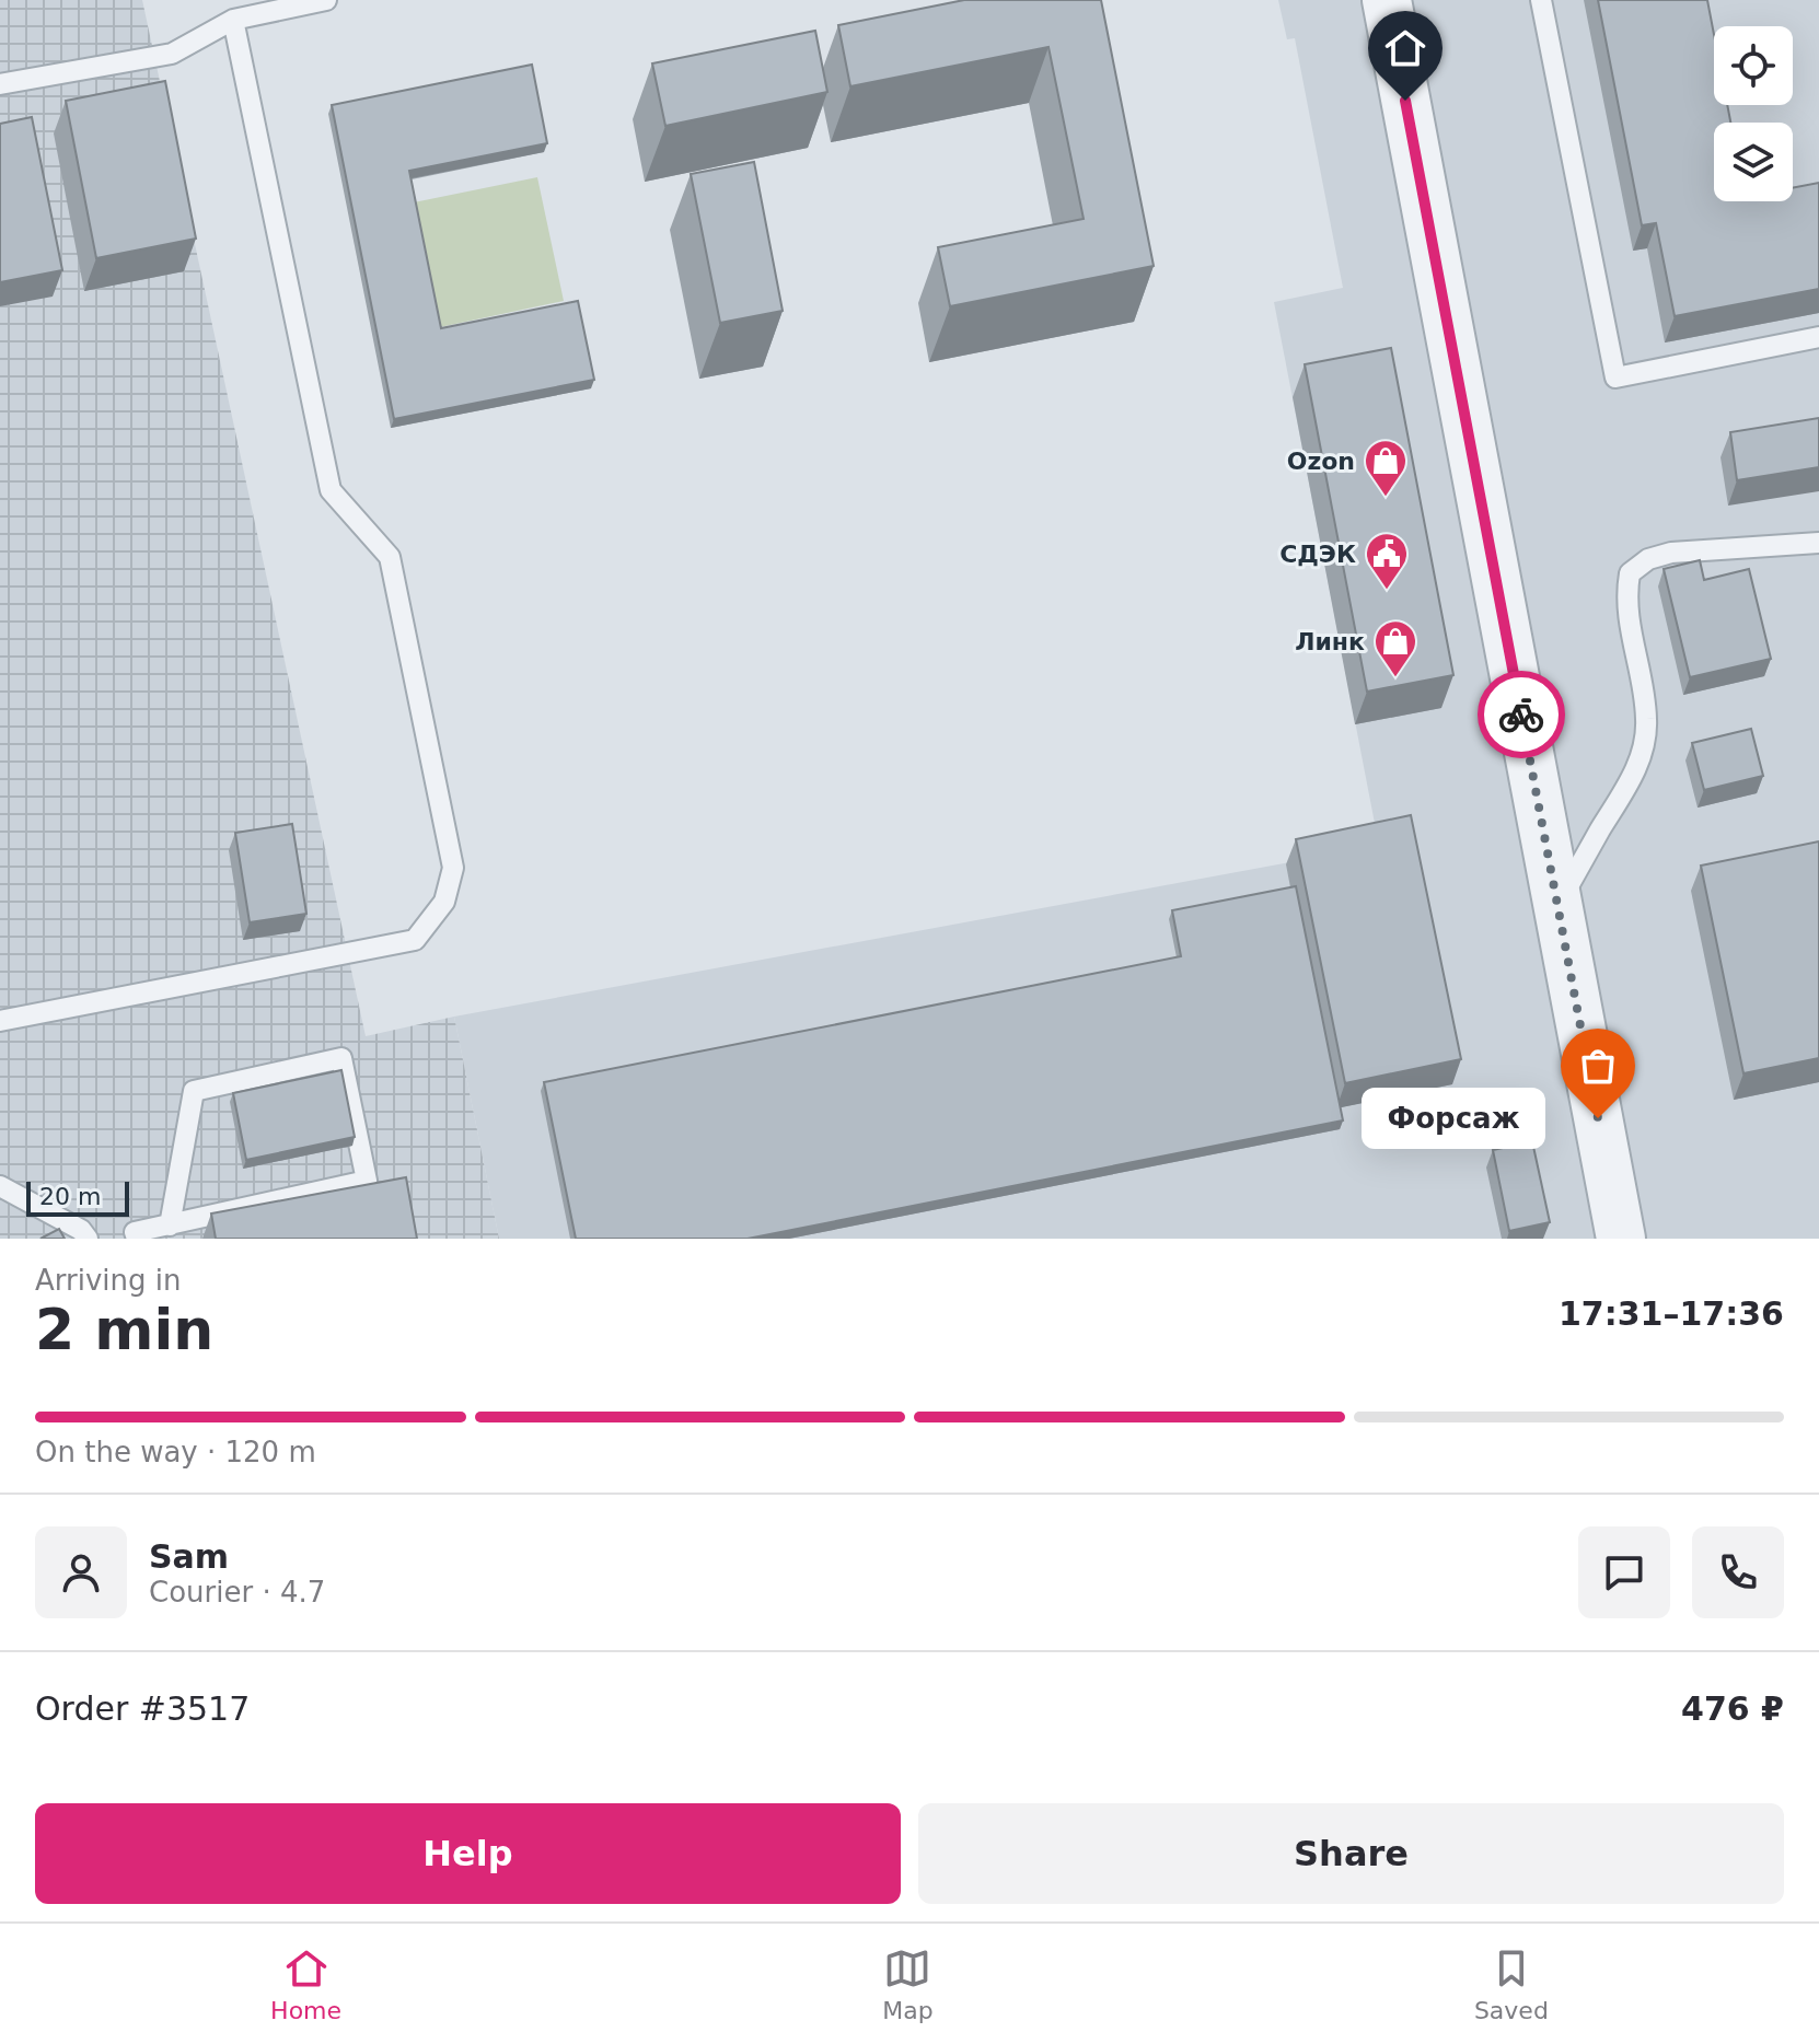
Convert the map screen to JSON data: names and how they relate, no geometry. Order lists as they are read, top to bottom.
{
  "places": {
    "shop": ["Ozon", "Линк"],
    "public building": ["СДЭК"],
    "other": ["Форсаж"]
  },
  "scale_bar": "20 m",
  "page": {
    "bubble": "Форсаж",
    "scale": "20 m",
    "heading": ["2 min", "Arriving in", "17:31–17:36"],
    "panel": [
      "Sam",
      "Courier · 4.7",
      "Order #3517",
      "476 ₽"
    ],
    "bar": "On the way · 120 m",
    "buttons": ["Help", "Share"],
    "tabs": ["Home", "Map", "Saved"]
  }
}
